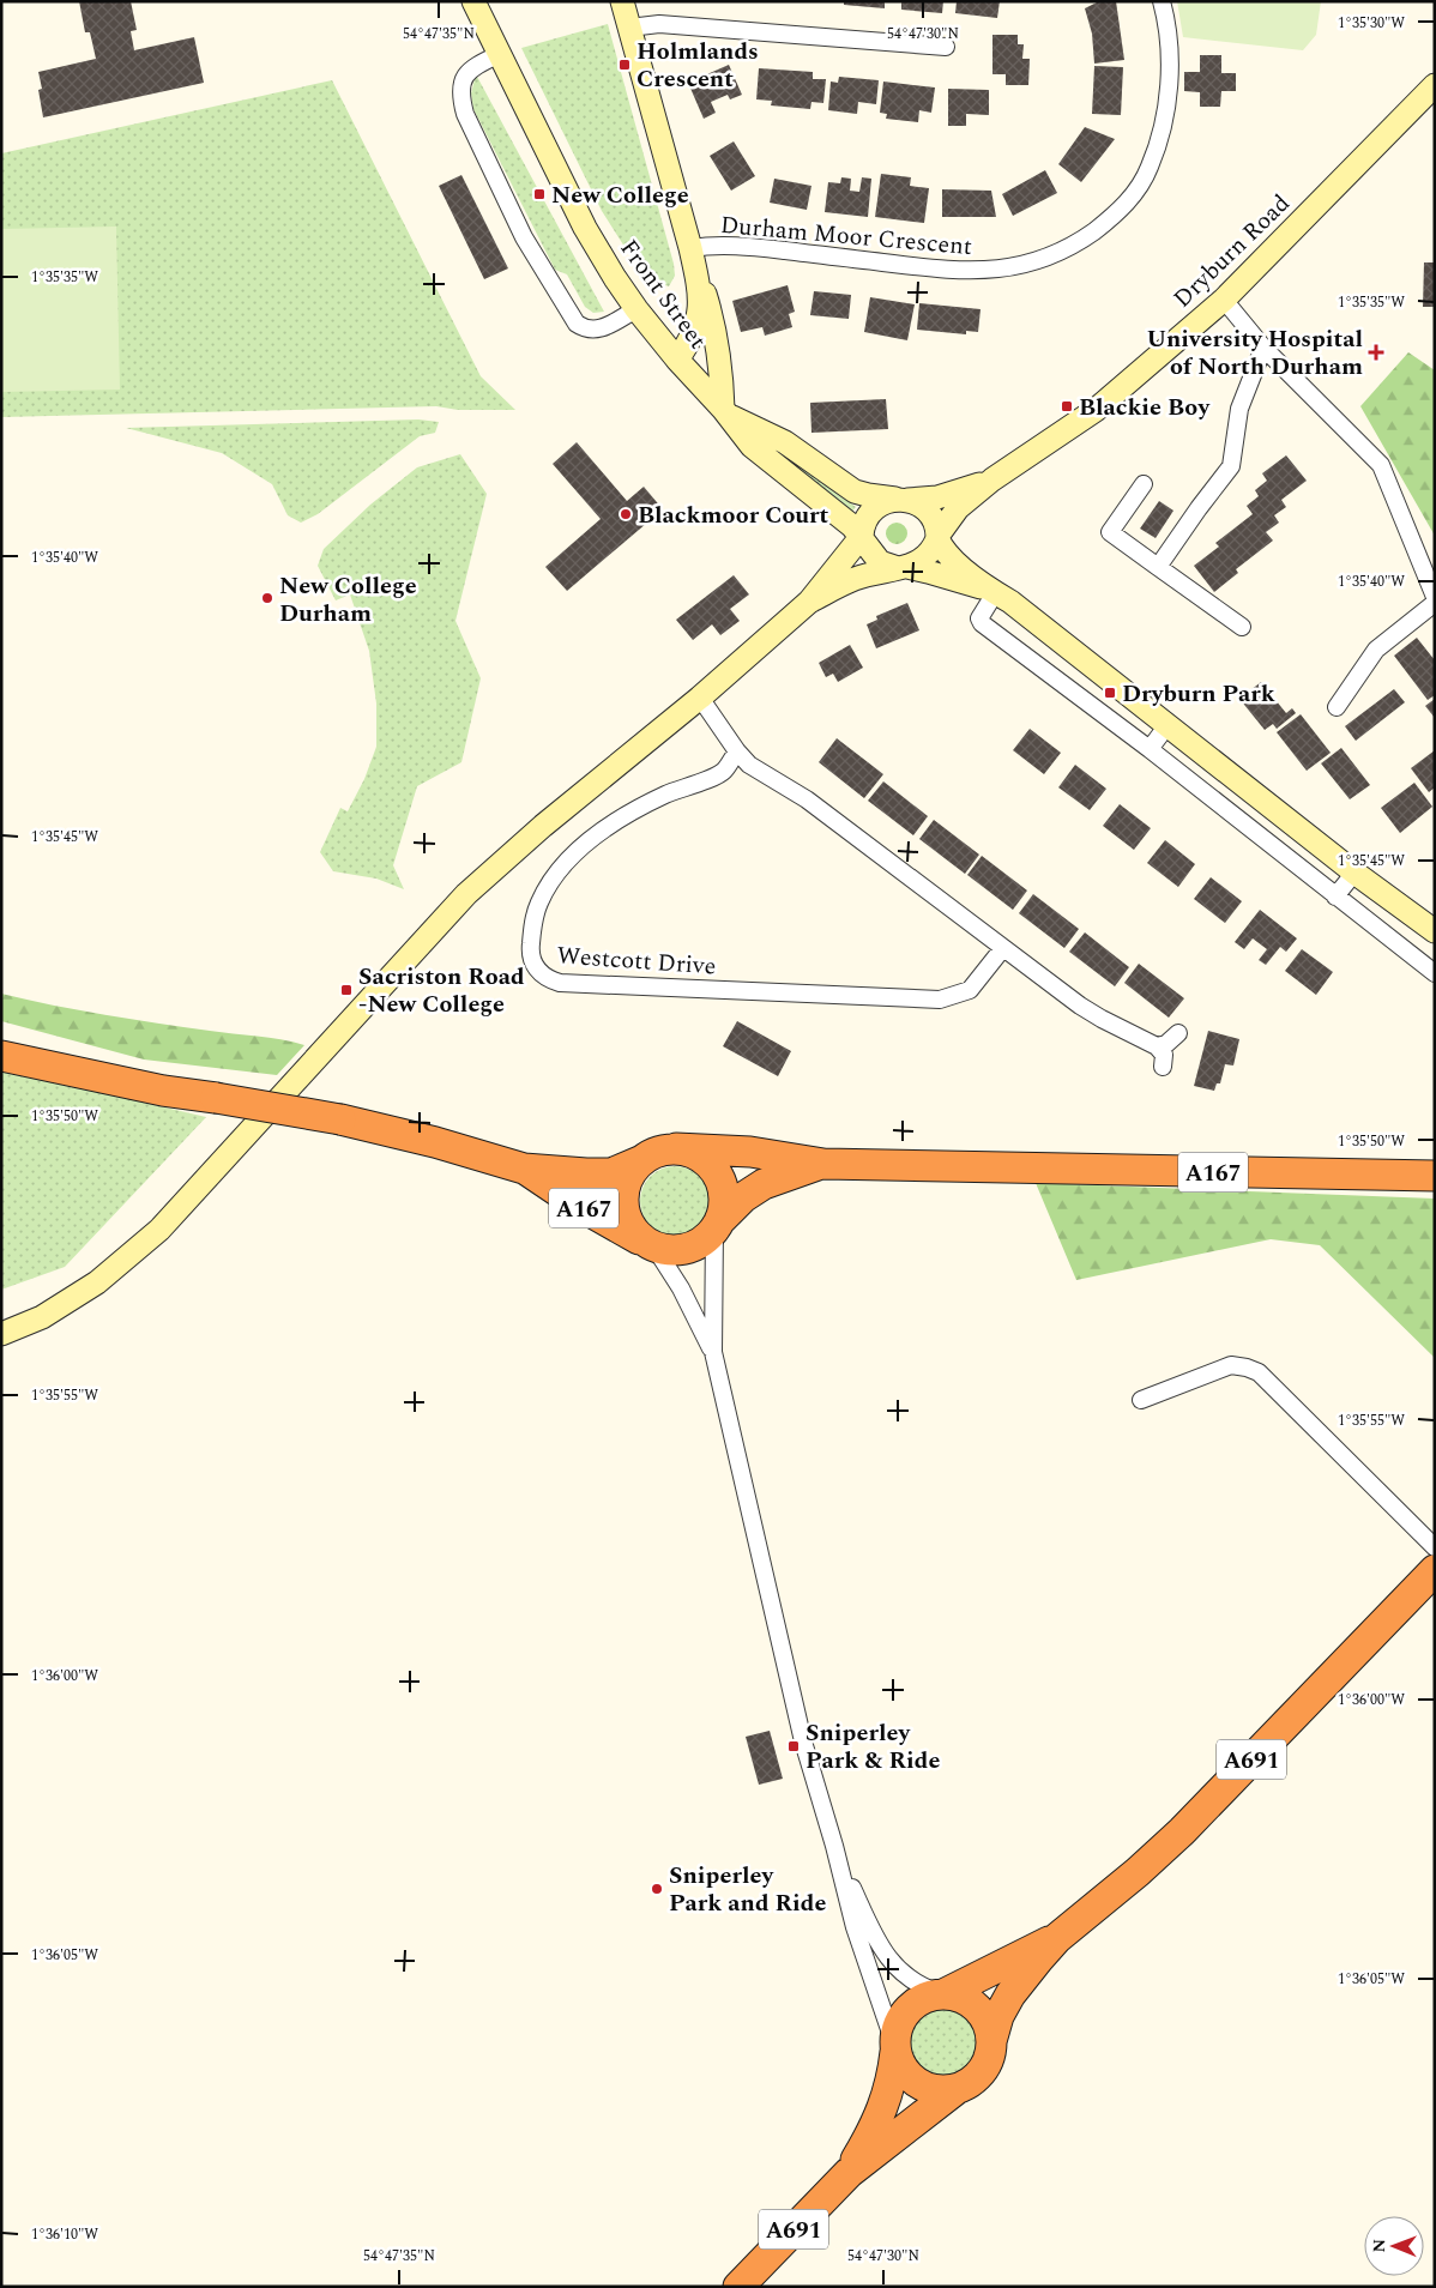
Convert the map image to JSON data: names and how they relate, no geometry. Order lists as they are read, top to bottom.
{
  "streets": {
    "highway": ["A167", "A691"],
    "main road": ["Dryburn Road", "Front Street"],
    "street": ["Durham Moor Crescent", "Westcott Drive"]
  },
  "crossings": [
    ["Dryburn Road", "Front Street"]
  ],
  "places": {
    "transit": [
      "Holmlands Crescent",
      "New College",
      "Blackie Boy",
      "Dryburn Park",
      "Sacriston Road -New College",
      "Sniperley Park & Ride"
    ],
    "health": ["University Hospital of North Durham"],
    "other": ["Blackmoor Court", "New College Durham", "Sniperley Park and Ride"]
  },
  "north": "left",
  "coordinates": [
    "1°35'30\"W",
    "54°47'35\"N",
    "54°47'30\"N",
    "1°35'35\"W",
    "1°35'40\"W",
    "1°35'45\"W",
    "1°35'50\"W",
    "1°35'55\"W",
    "1°36'00\"W",
    "1°36'05\"W",
    "1°36'10\"W"
  ]
}
